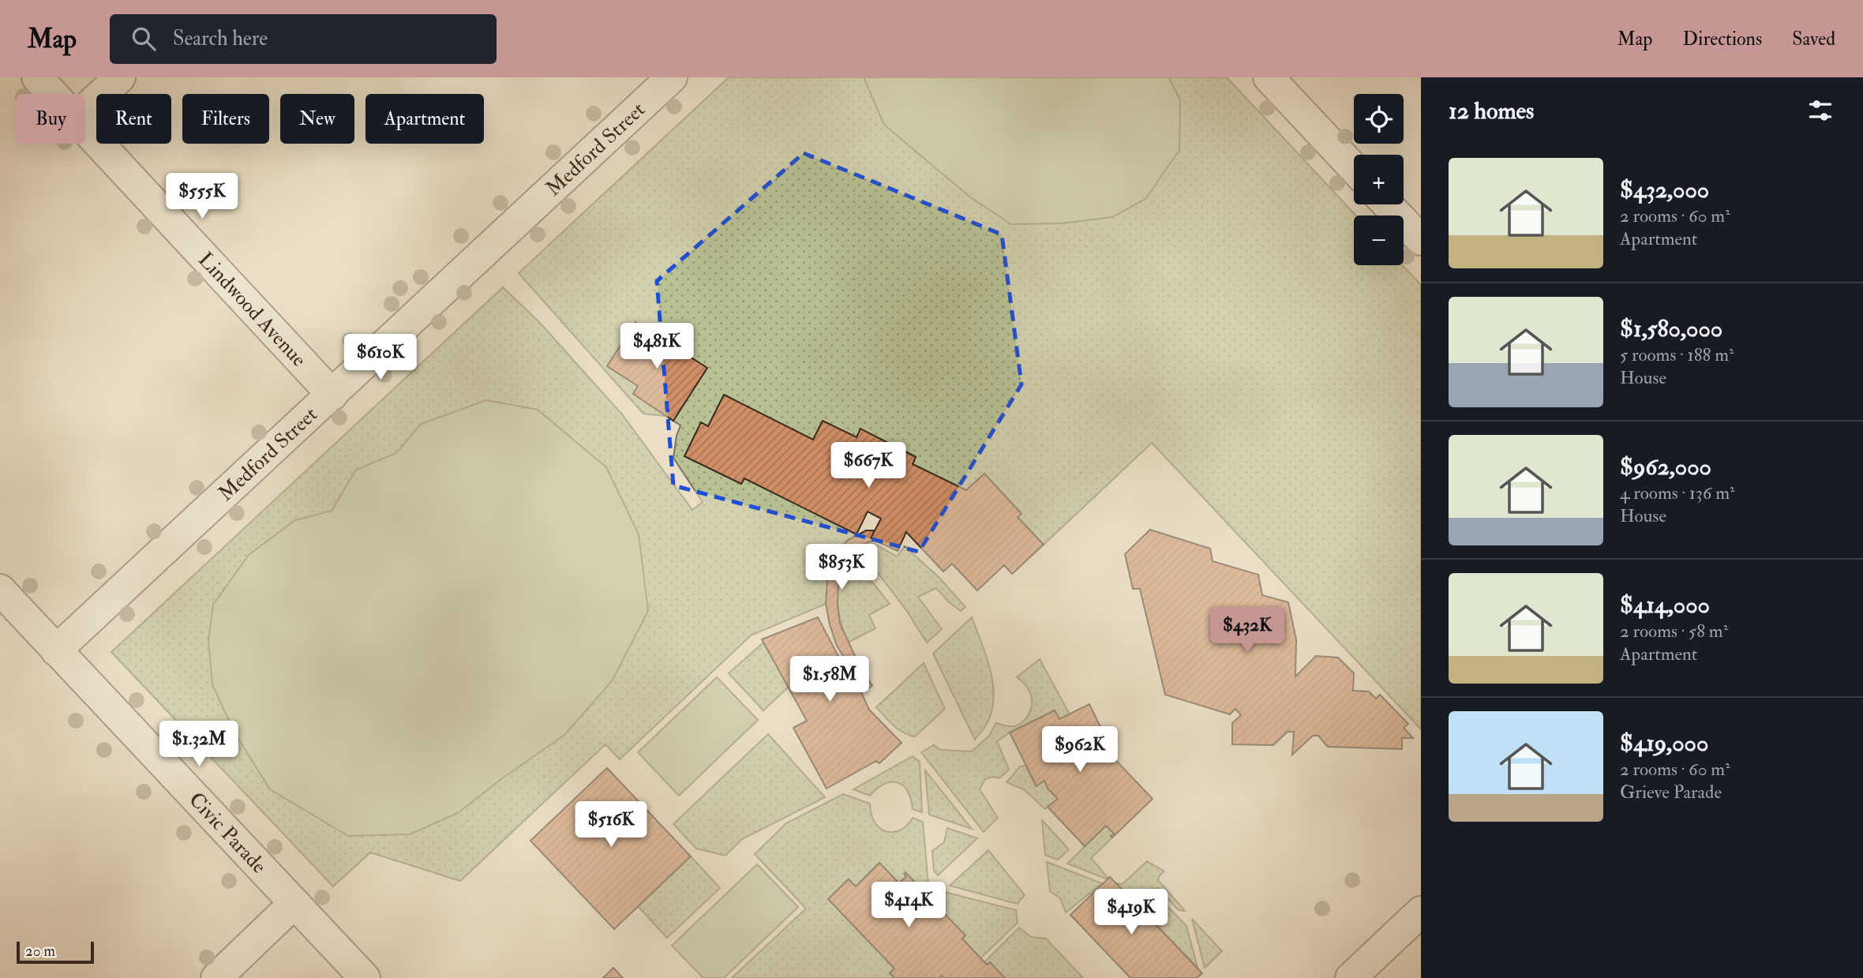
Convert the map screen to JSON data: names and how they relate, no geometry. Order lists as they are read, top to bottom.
{
  "streets": {
    "street": ["Medford Street", "Lindwood Avenue", "Civic Parade"]
  },
  "crossings": [
    ["Medford Street", "Lindwood Avenue"],
    ["Medford Street", "Civic Parade"]
  ],
  "scale_bar": "20 m",
  "page": {
    "header": "Map",
    "search": "Search here",
    "nav": ["Map", "Directions", "Saved"],
    "heading": "12 homes",
    "map_buttons": ["+", "−"],
    "chip": [
      "Buy",
      "Rent",
      "Filters",
      "New",
      "Apartment"
    ],
    "list": [
      {
        "name": "$432,000",
        "note": "2 rooms · 60 m² · Apartment"
      },
      {
        "name": "$1,580,000",
        "note": "5 rooms · 188 m² · House"
      },
      {
        "name": "$962,000",
        "note": "4 rooms · 136 m² · House"
      },
      {
        "name": "$414,000",
        "note": "2 rooms · 58 m² · Apartment"
      },
      {
        "name": "$419,000",
        "note": "2 rooms · 60 m² · Grieve Parade"
      }
    ],
    "price": [
      "$555K",
      "$481K",
      "$610K",
      "$667K",
      "$853K",
      "$432K",
      "$1.58M",
      "$1.32M",
      "$962K",
      "$516K",
      "$414K",
      "$419K"
    ],
    "scale": "20 m"
  }
}
